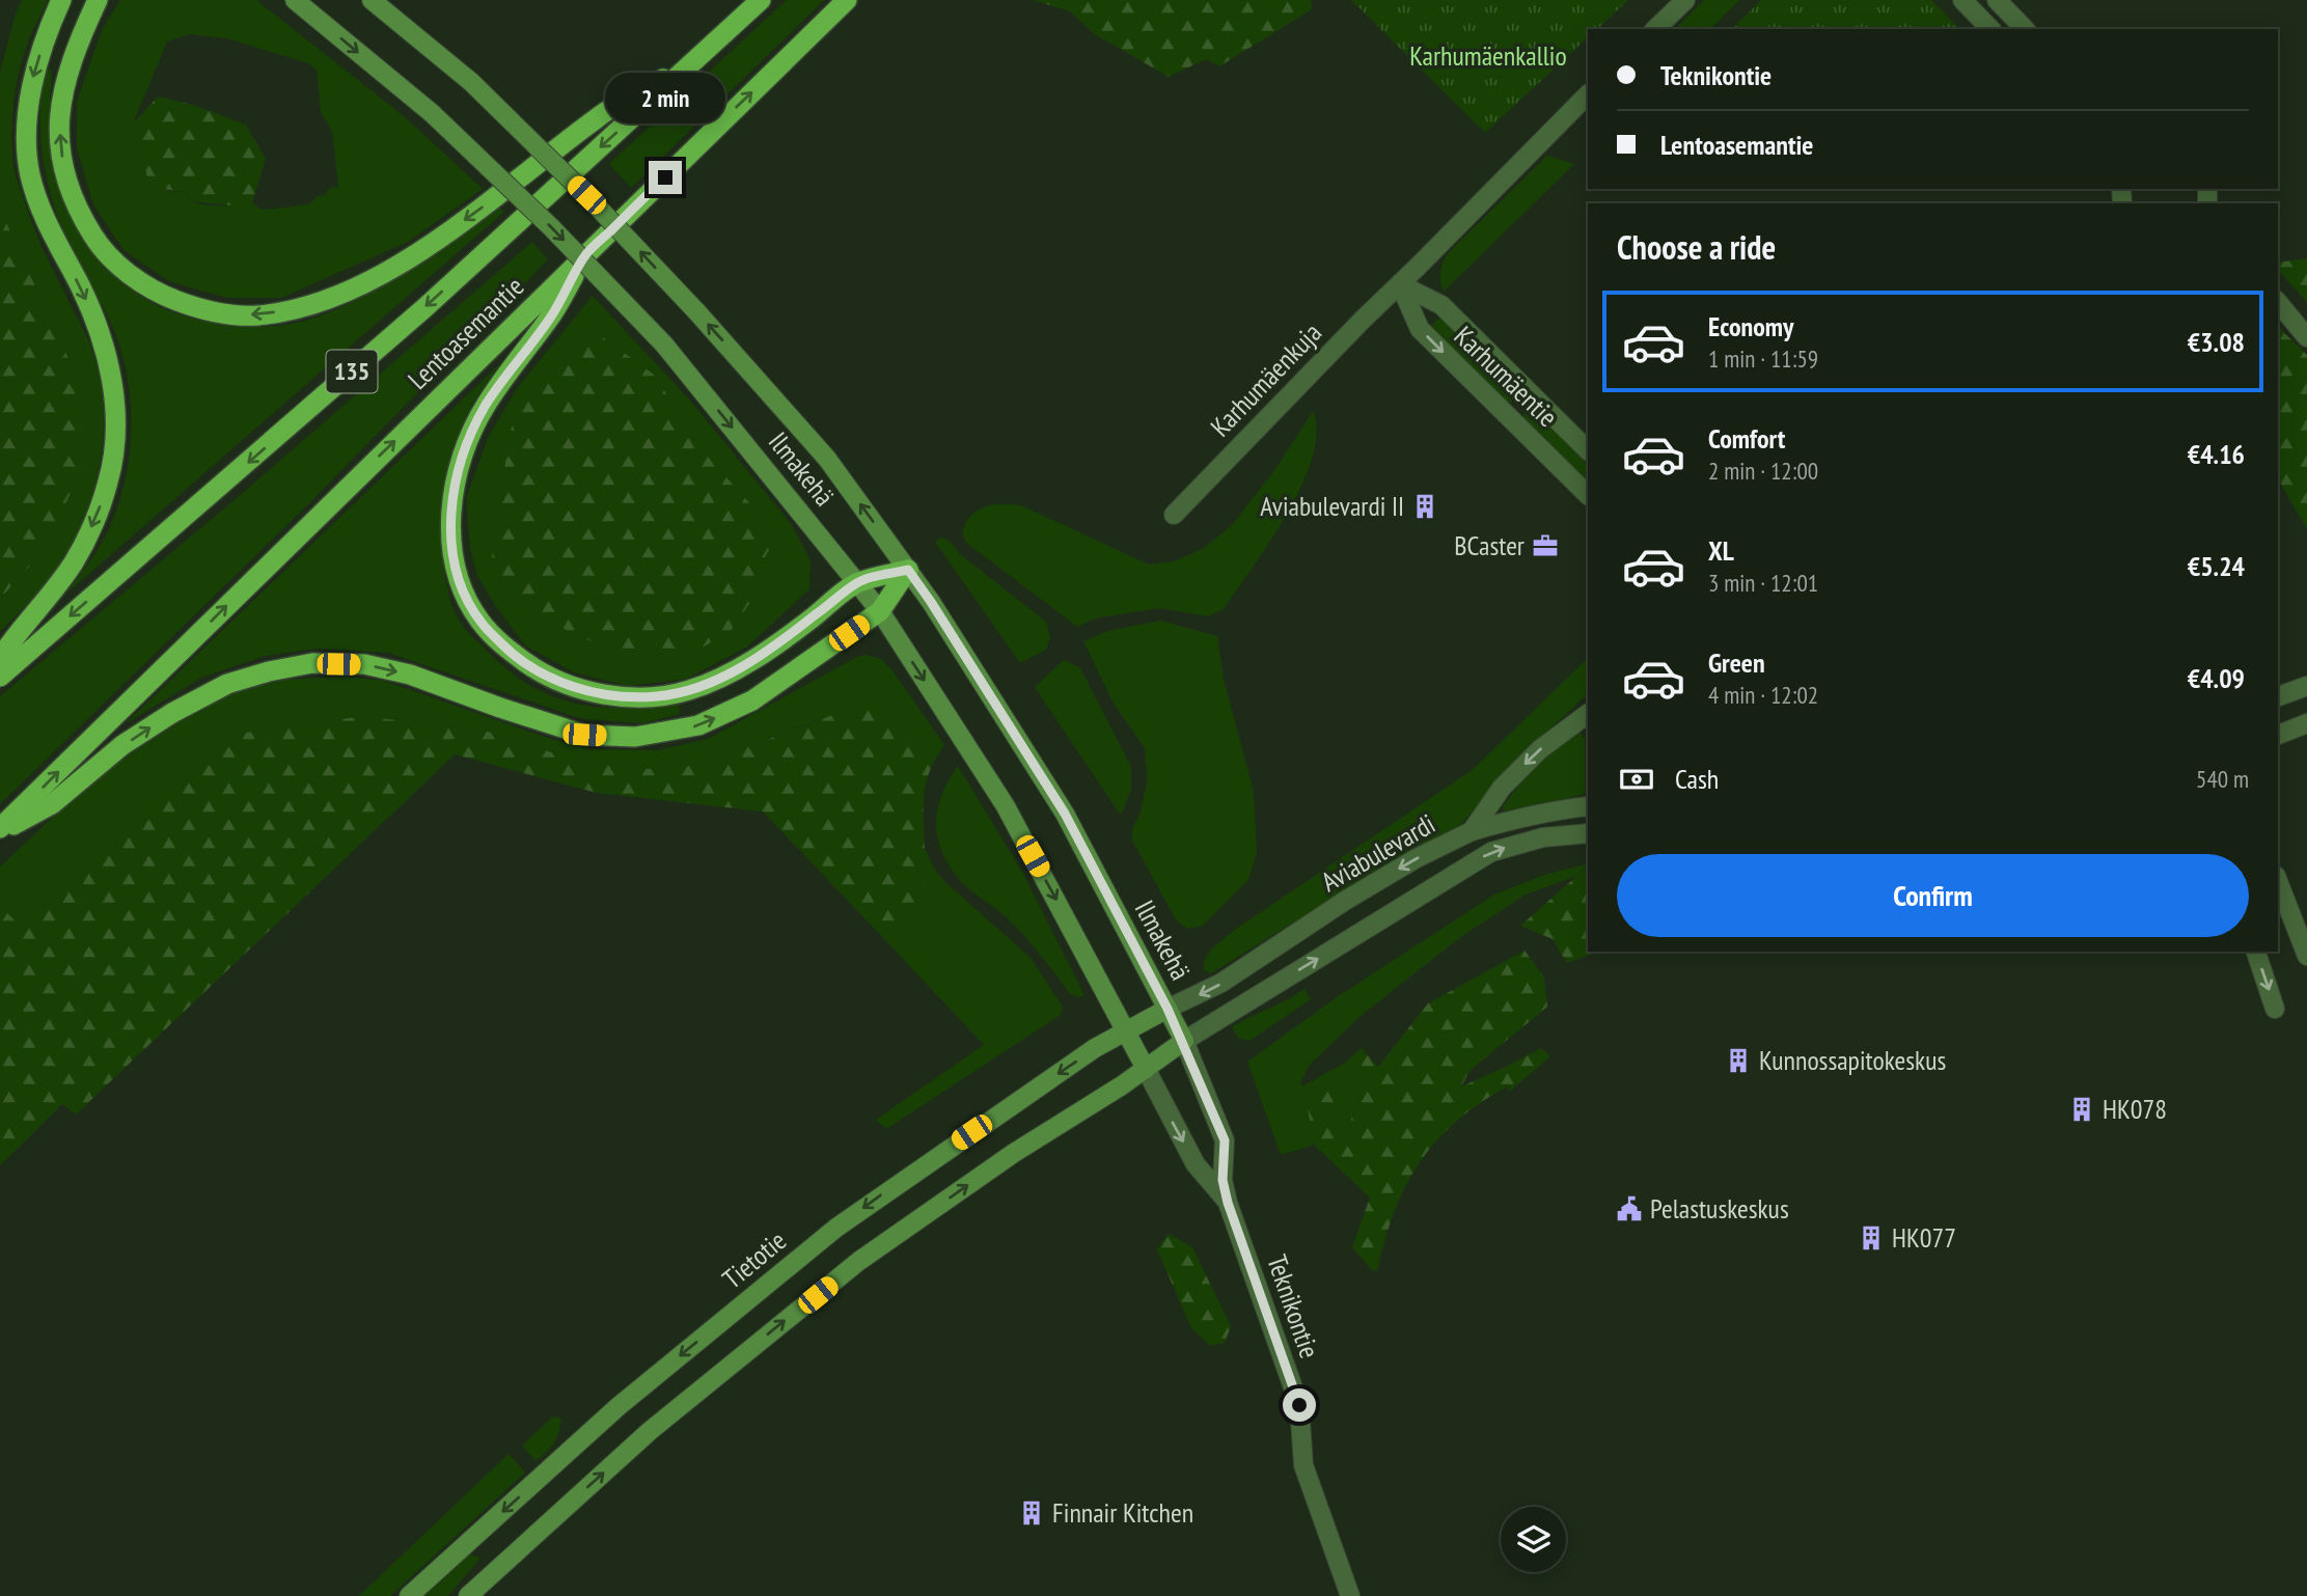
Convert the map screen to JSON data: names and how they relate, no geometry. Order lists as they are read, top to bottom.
{
  "streets": {
    "highway": ["Lentoasemantie", "135"],
    "main road": ["Ilmakehä", "Tietotie"],
    "street": [
      "Karhumäentie",
      "Karhumäenkuja",
      "Aviabulevardi",
      "Teknikontie"
    ]
  },
  "crossings": [
    ["Karhumäentie", "Karhumäenkuja"],
    ["Ilmakehä", "Aviabulevardi"],
    ["Ilmakehä", "Tietotie"],
    ["Ilmakehä", "Teknikontie"],
    ["Aviabulevardi", "Tietotie"],
    ["Aviabulevardi", "Teknikontie"]
  ],
  "parks": ["Karhumäenkallio"],
  "places": {
    "building": [
      "Aviabulevardi II",
      "Kunnossapitokeskus",
      "HK078",
      "HK077",
      "Finnair Kitchen"
    ],
    "office": ["BCaster"],
    "public building": ["Pelastuskeskus"]
  },
  "page": {
    "banner": ["Teknikontie", "Lentoasemantie"],
    "bubble": "2 min",
    "heading": "Choose a ride",
    "list": [
      {
        "name": "Economy",
        "note": "1 min · 11:59",
        "value": "€3.08"
      },
      {
        "name": "Comfort",
        "note": "2 min · 12:00",
        "value": "€4.16"
      },
      {
        "name": "XL",
        "note": "3 min · 12:01",
        "value": "€5.24"
      },
      {
        "name": "Green",
        "note": "4 min · 12:02",
        "value": "€4.09"
      }
    ],
    "pay": ["Cash", "540 m"],
    "buttons": "Confirm"
  }
}
